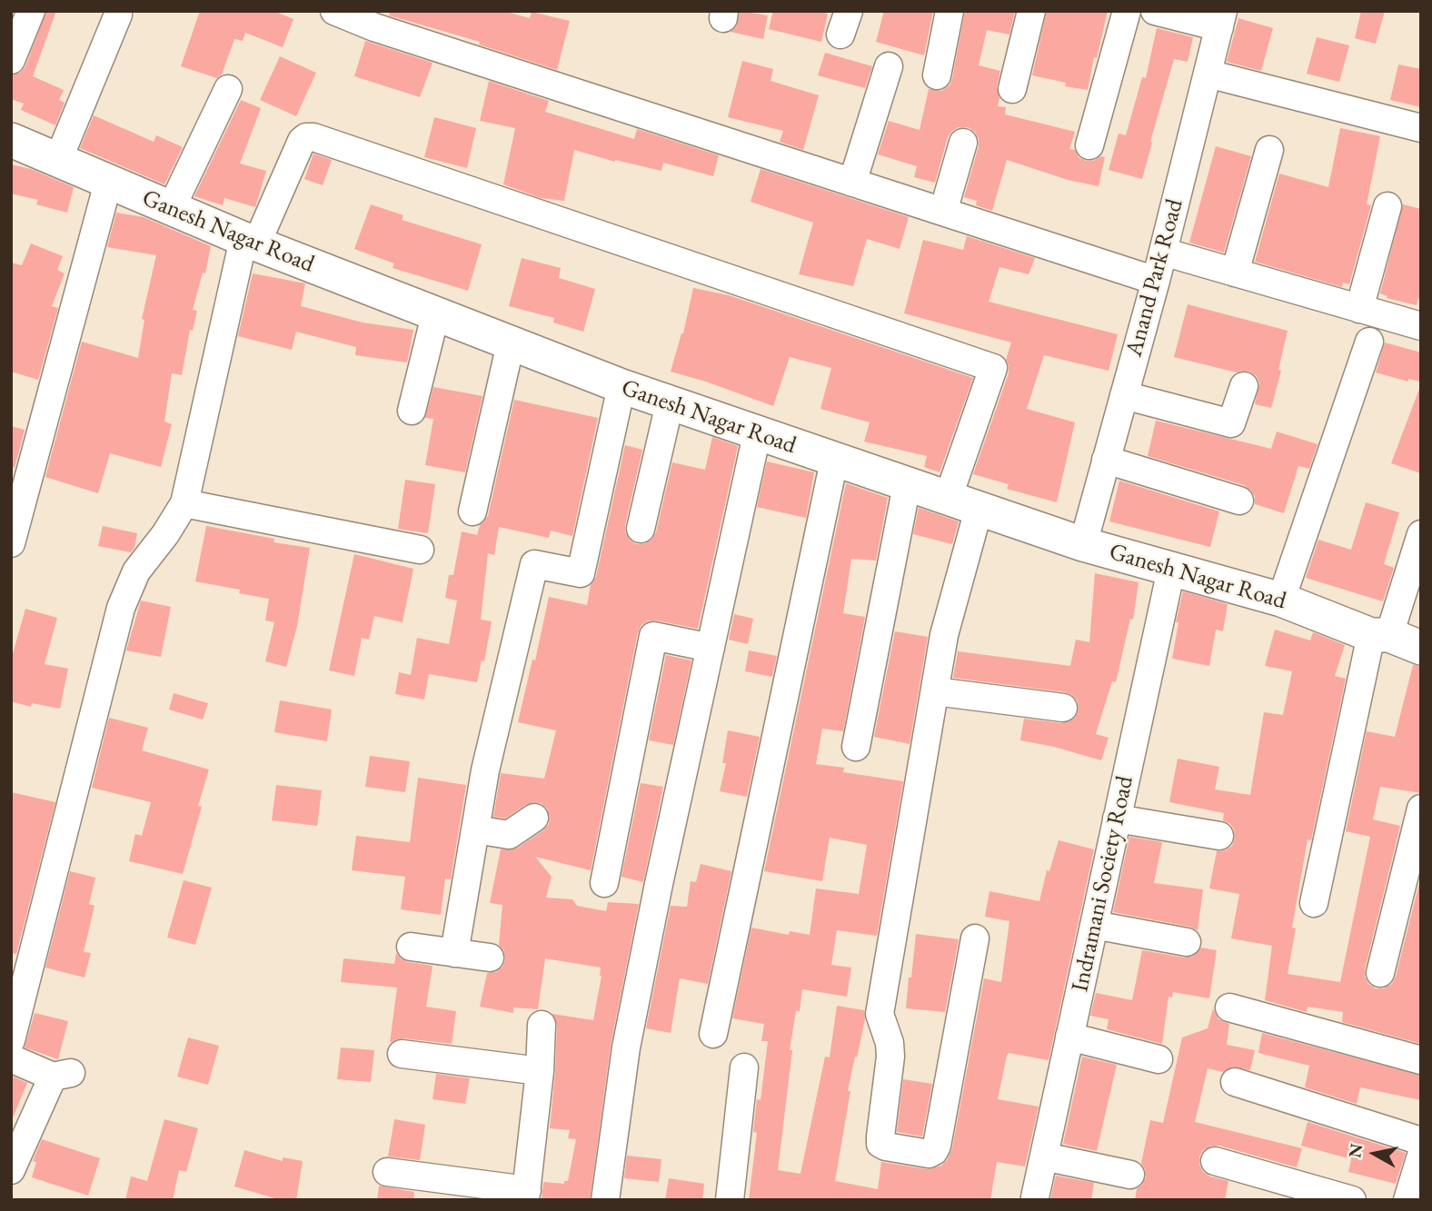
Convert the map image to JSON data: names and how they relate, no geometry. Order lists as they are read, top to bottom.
{
  "streets": {
    "street": ["Ganesh Nagar Road", "Anand Park Road", "Indramani Society Road"]
  },
  "crossings": [
    ["Ganesh Nagar Road", "Anand Park Road"],
    ["Ganesh Nagar Road", "Indramani Society Road"]
  ],
  "north": "left"
}
